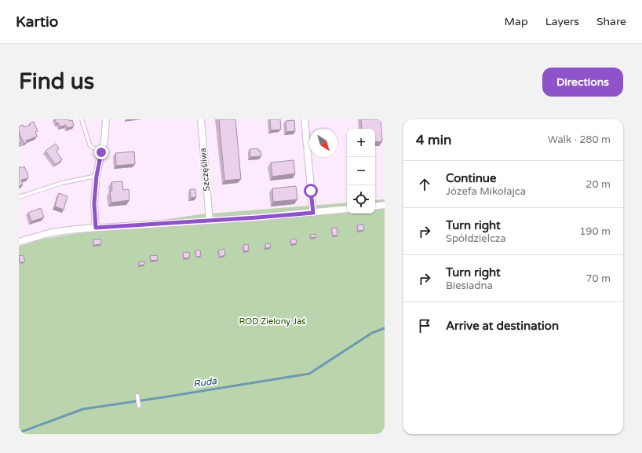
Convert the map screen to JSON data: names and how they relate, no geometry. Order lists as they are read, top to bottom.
{
  "streets": {
    "street": ["Szczęśliwa"]
  },
  "water": ["Ruda"],
  "parks": ["ROD Zielony Jaś"],
  "north": "bottom right",
  "page": {
    "header": "Kartio",
    "nav": ["Map", "Layers", "Share"],
    "buttons": "Directions",
    "title": "Find us",
    "heading": ["4 min", "Walk · 280 m"],
    "map_buttons": ["+", "−"],
    "list": [
      ["Continue", "Józefa Mikołajca", "20 m"],
      ["Turn right", "Spółdzielcza", "190 m"],
      ["Turn right", "Biesiadna", "70 m"],
      "Arrive at destination"
    ]
  }
}
